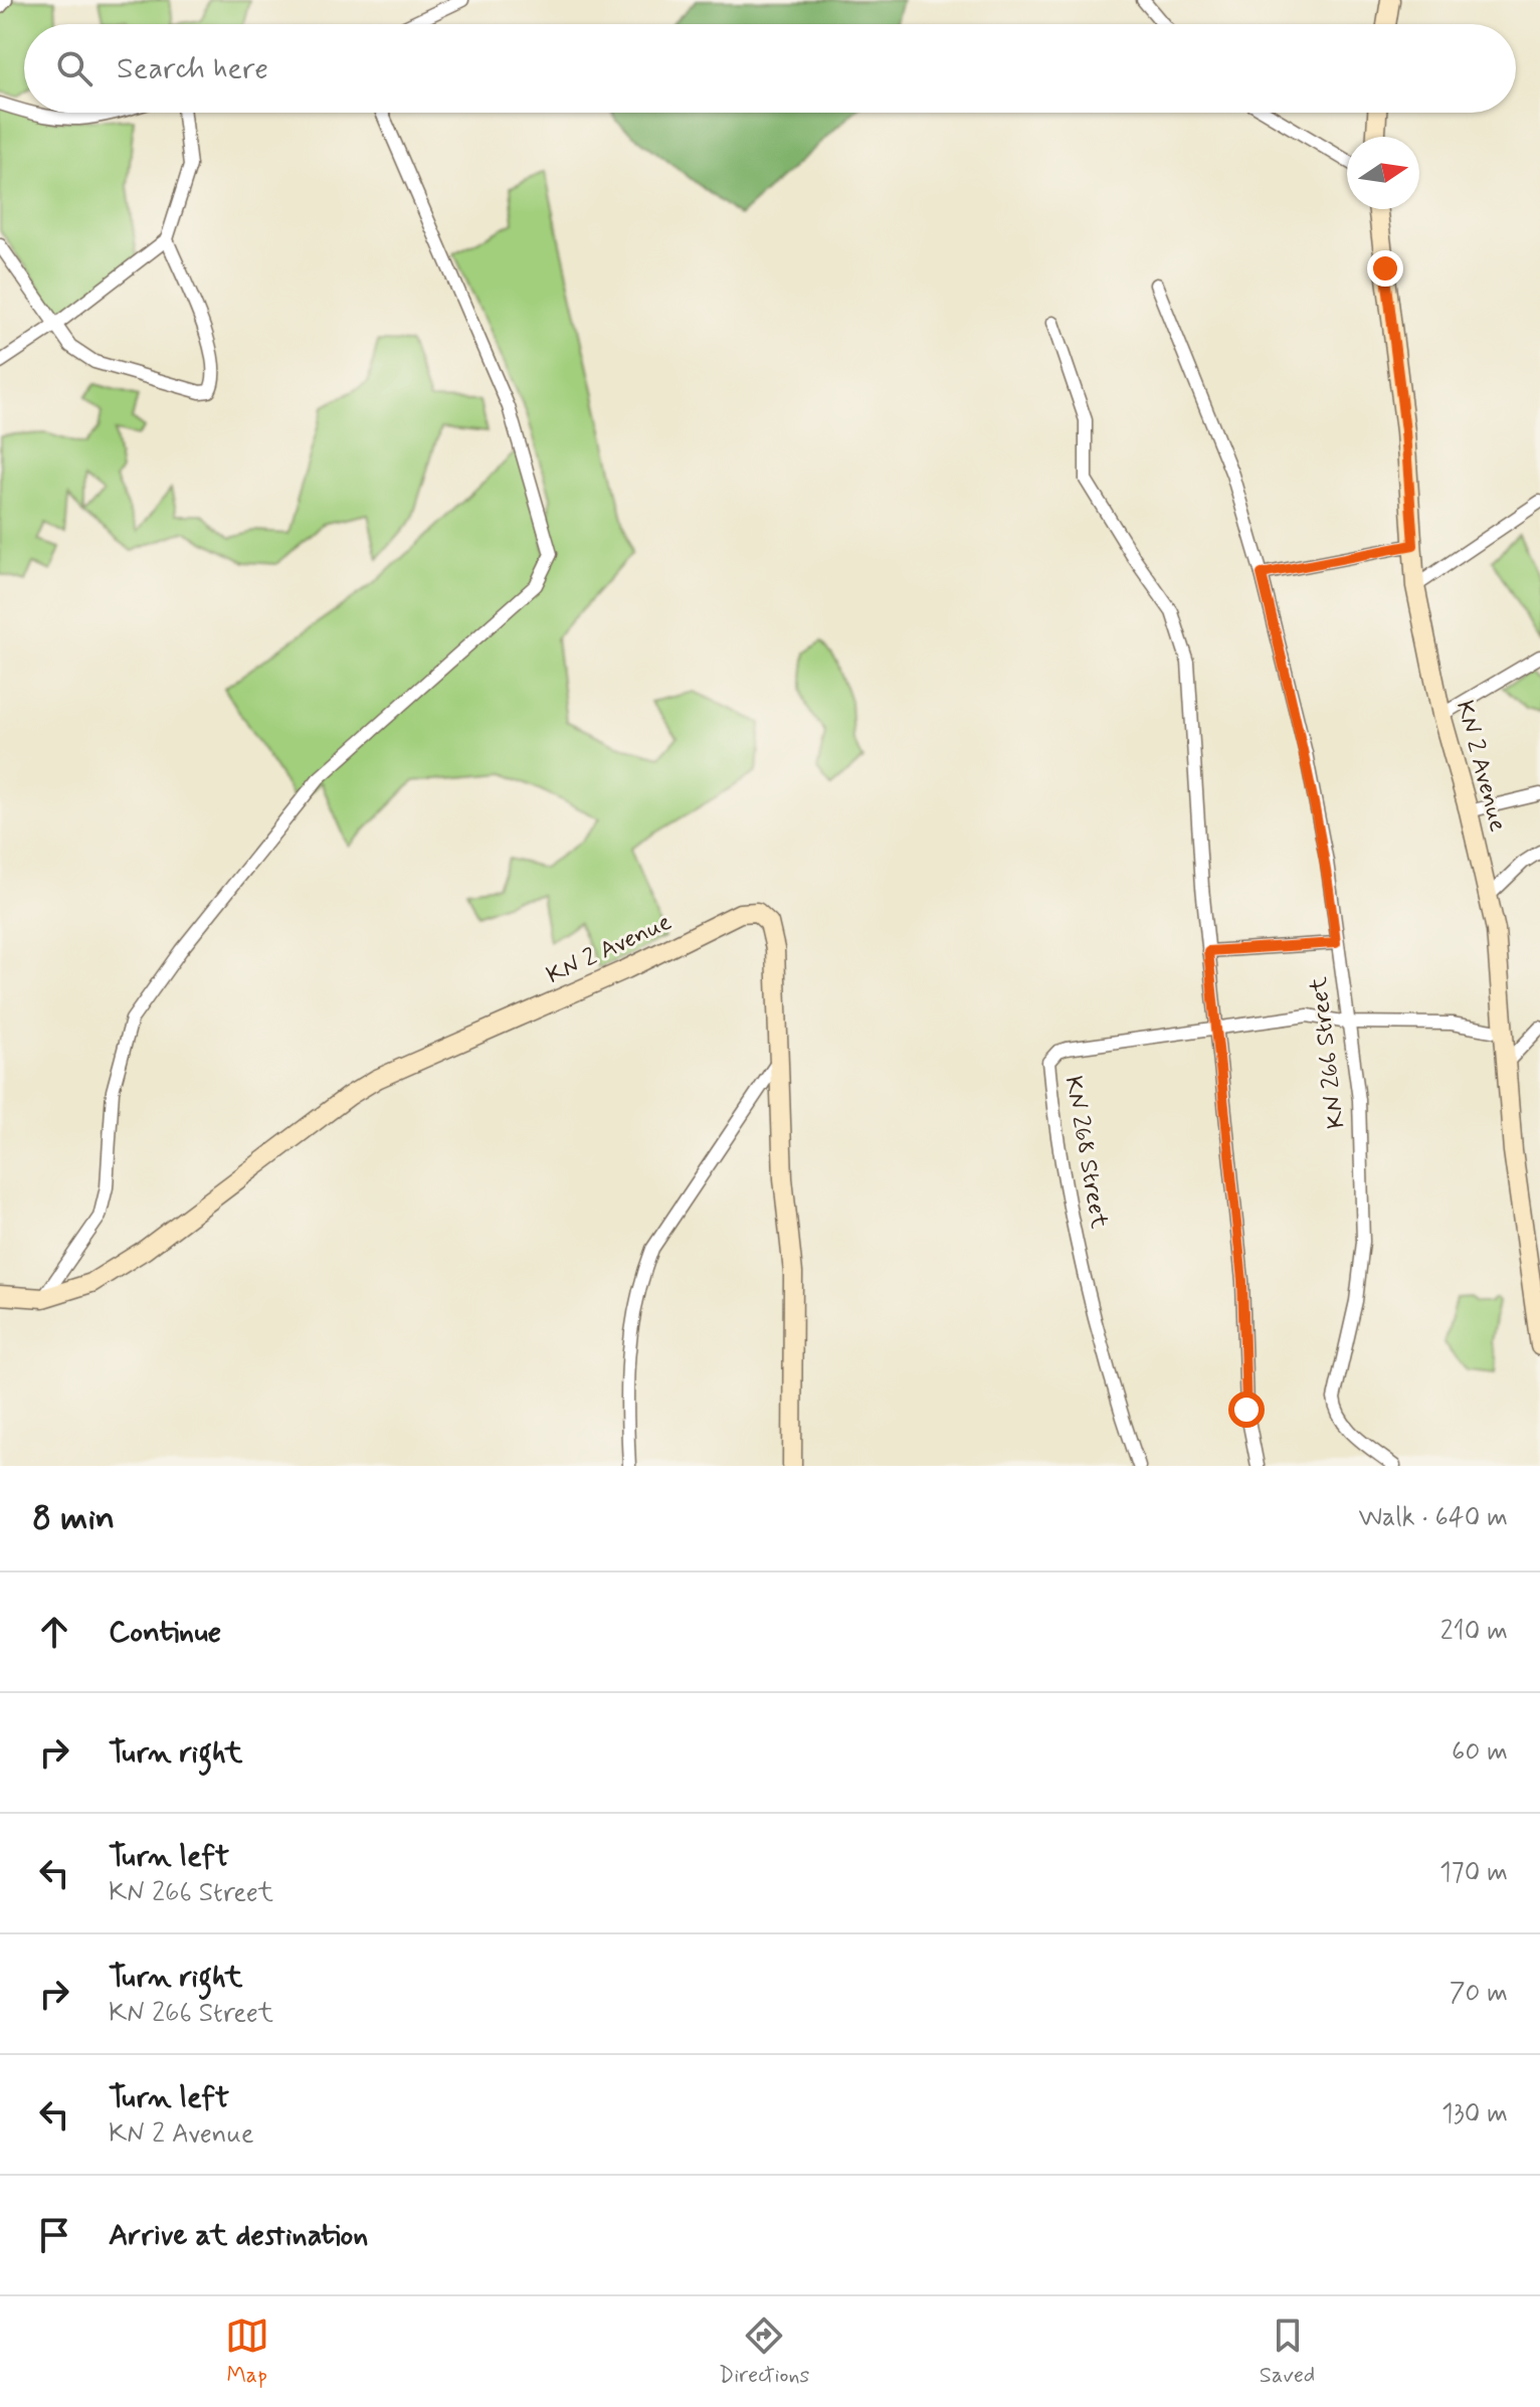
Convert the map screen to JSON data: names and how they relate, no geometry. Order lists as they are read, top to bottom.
{
  "streets": {
    "main road": ["KN 2 Avenue"],
    "street": ["KN 266 Street", "KN 268 Street"]
  },
  "crossings": [
    ["KN 2 Avenue", "KN 268 Street"],
    ["KN 266 Street", "KN 268 Street"]
  ],
  "north": "right",
  "page": {
    "search": "Search here",
    "heading": ["8 min", "Walk · 640 m"],
    "list": [
      ["Continue", "210 m"],
      ["Turn right", "60 m"],
      ["Turn left", "KN 266 Street", "170 m"],
      ["Turn right", "KN 266 Street", "70 m"],
      ["Turn left", "KN 2 Avenue", "130 m"],
      "Arrive at destination"
    ],
    "nav": ["Map", "Directions", "Saved"]
  }
}
